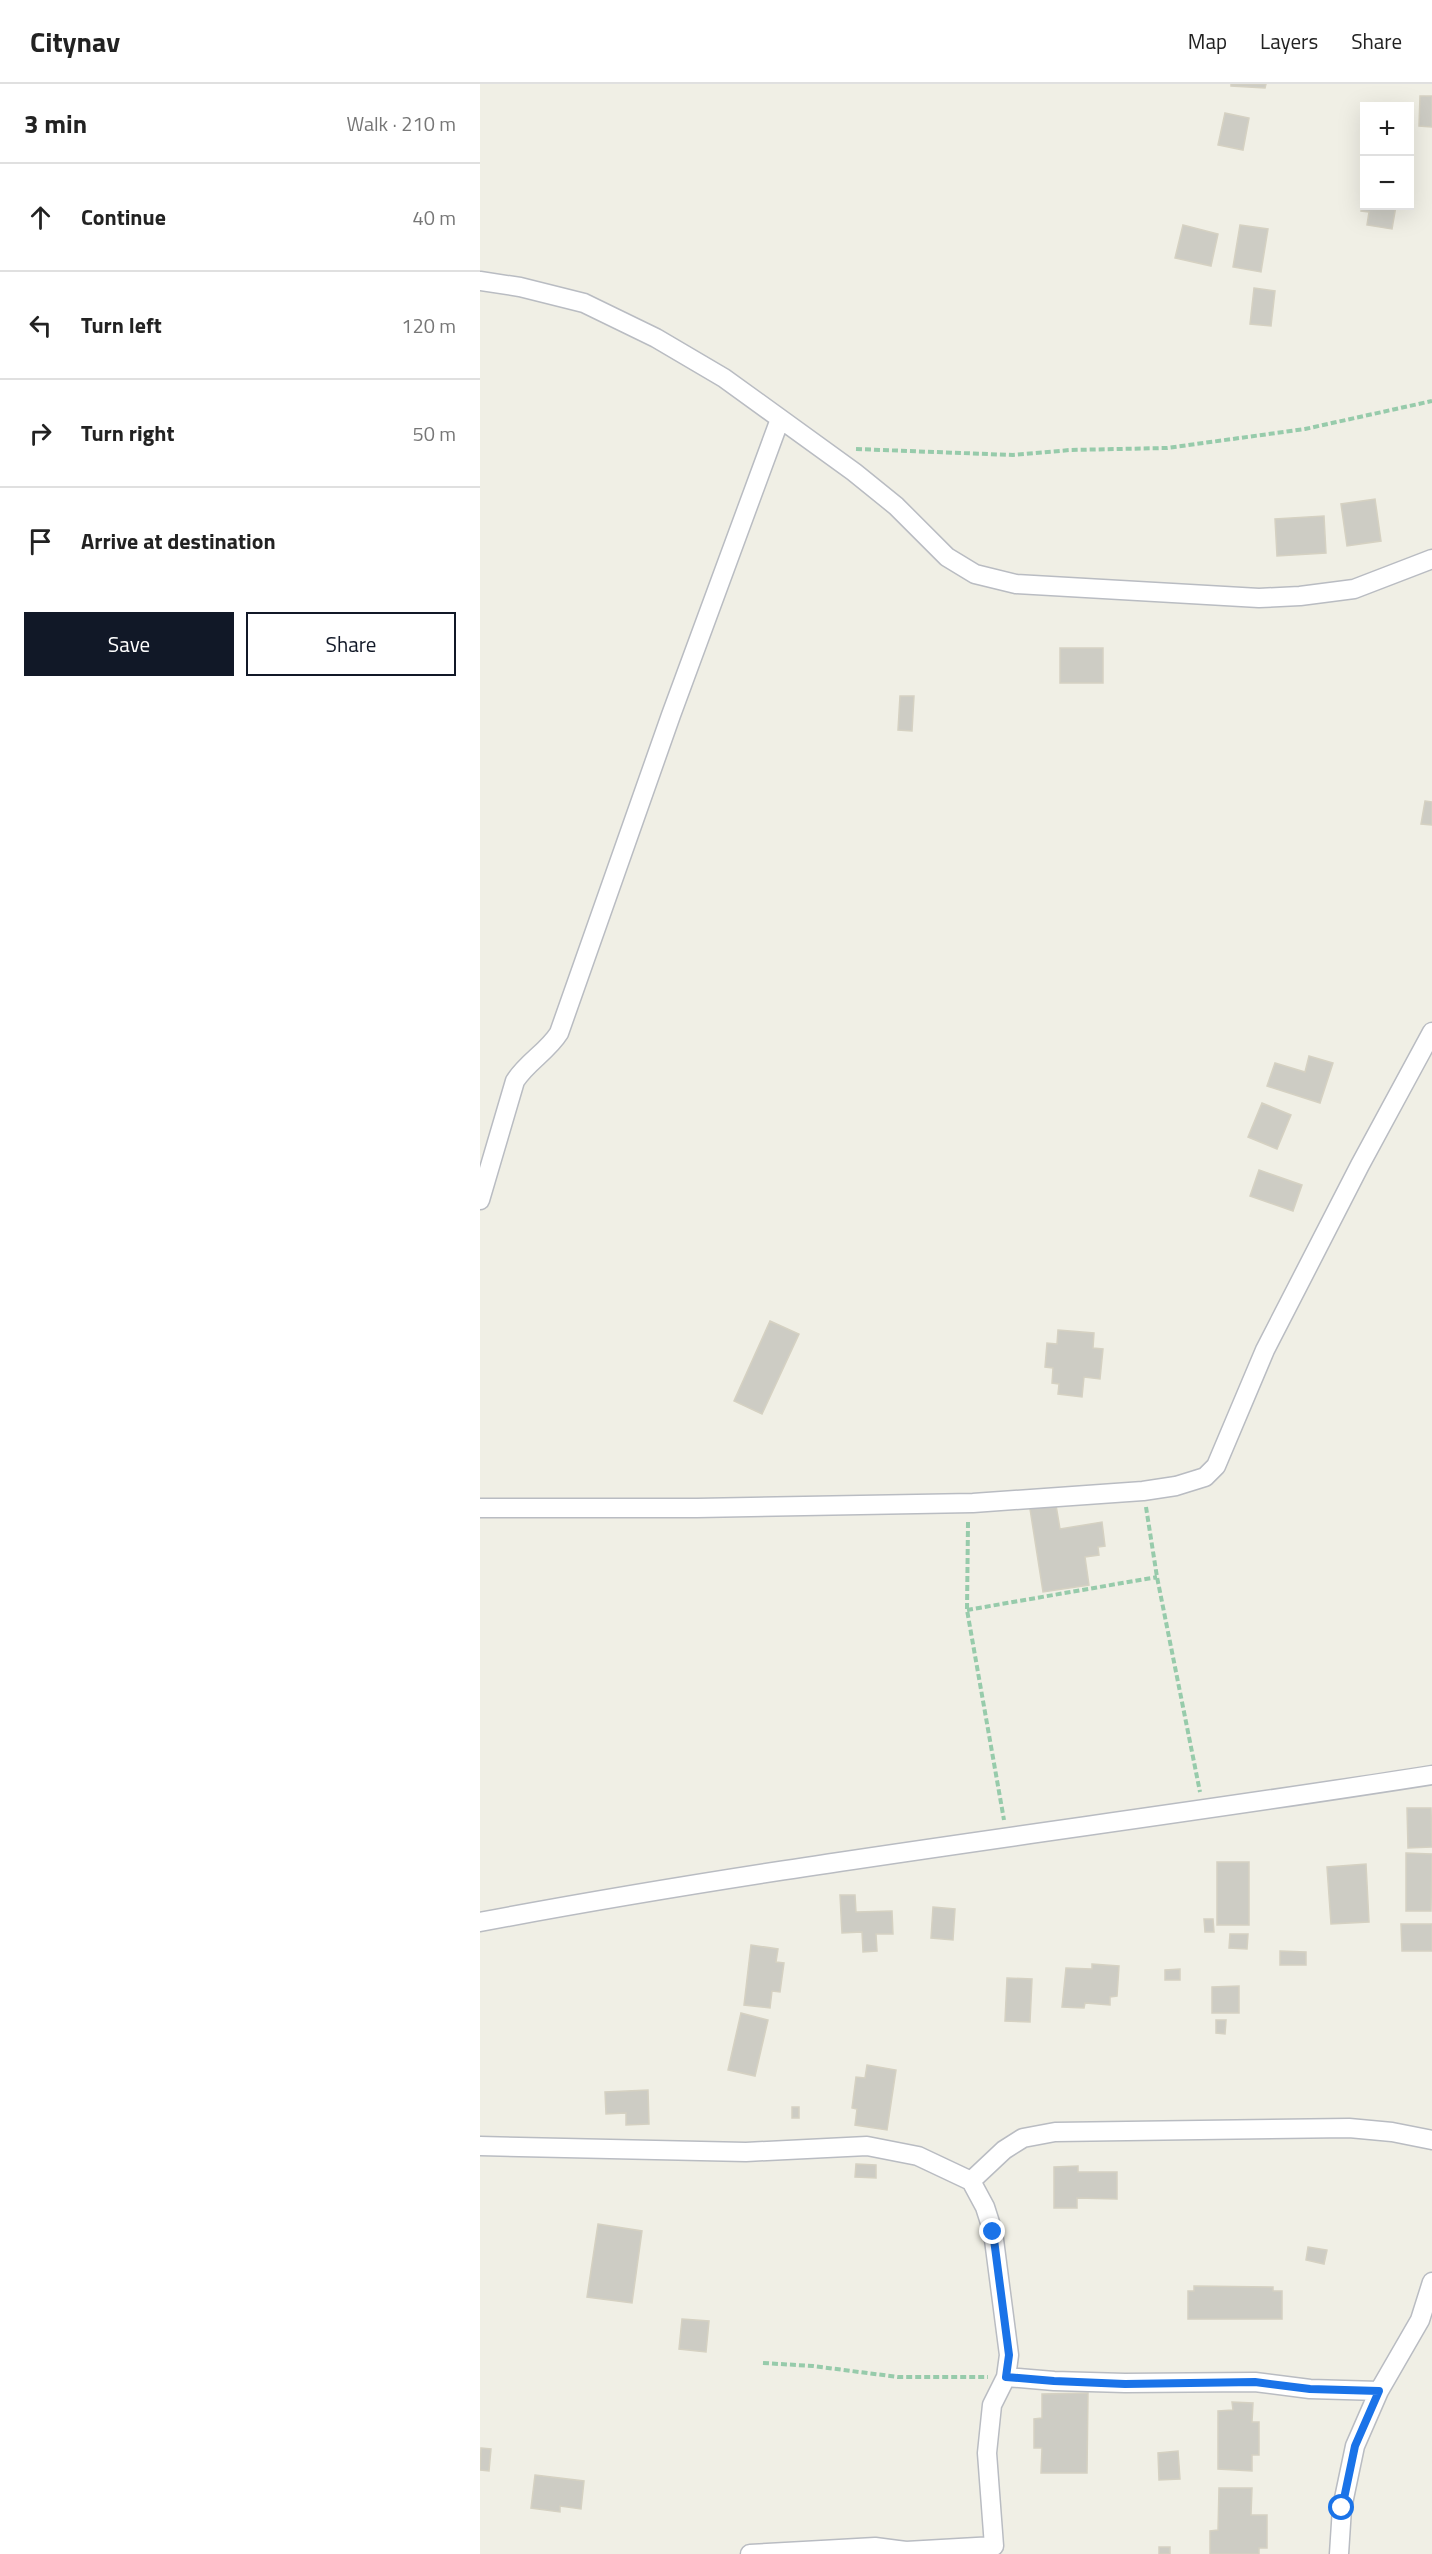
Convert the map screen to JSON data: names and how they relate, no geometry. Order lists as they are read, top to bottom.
{
  "page": {
    "header": "Citynav",
    "nav": ["Map", "Layers", "Share"],
    "heading": ["3 min", "Walk · 210 m"],
    "map_buttons": ["+", "−"],
    "list": [
      ["Continue", "40 m"],
      ["Turn left", "120 m"],
      ["Turn right", "50 m"],
      "Arrive at destination"
    ],
    "buttons": ["Save", "Share"]
  }
}
